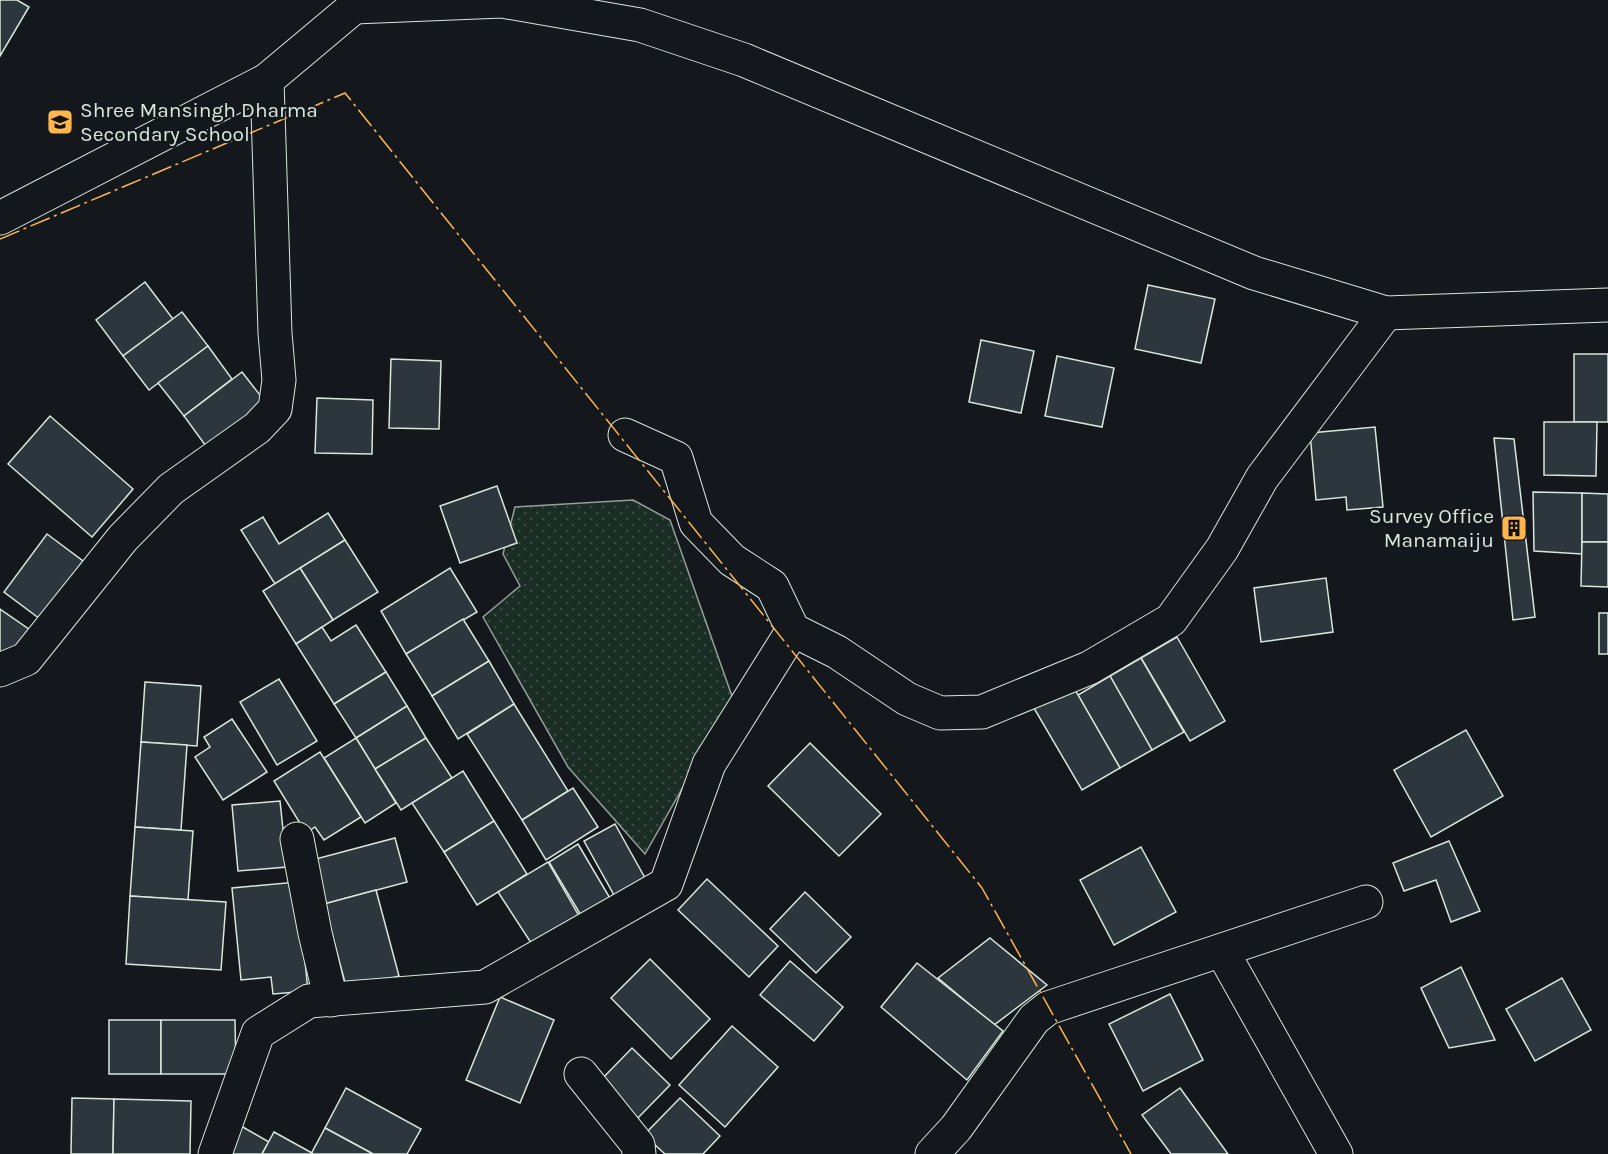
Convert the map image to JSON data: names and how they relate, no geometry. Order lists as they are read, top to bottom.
{
  "places": {
    "school or university": ["Shree Mansingh Dharma Secondary School"],
    "building": ["Survey Office Manamaiju"]
  }
}
